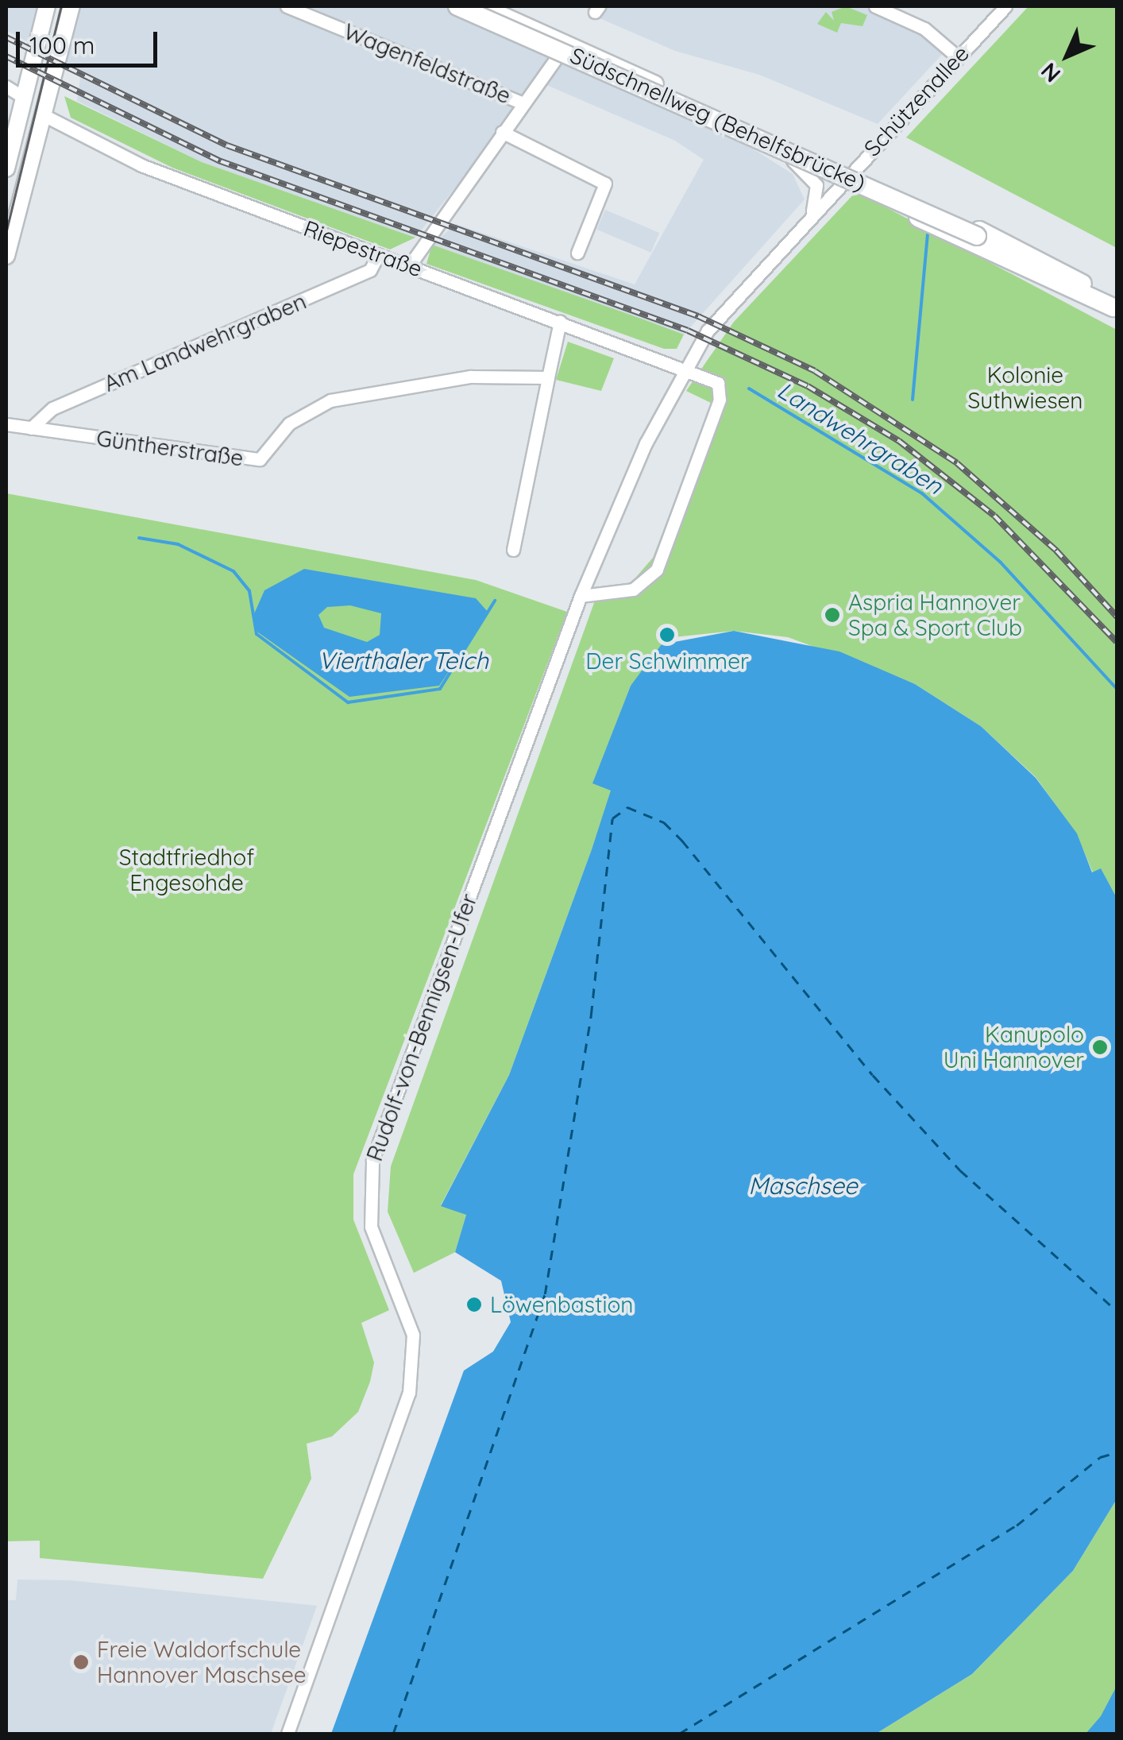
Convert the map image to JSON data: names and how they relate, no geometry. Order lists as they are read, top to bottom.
{
  "streets": {
    "highway": ["Südschnellweg (Behelfsbrücke)"],
    "street": [
      "Wagenfeldstraße",
      "Schützenallee",
      "Riepestraße",
      "Am Landwehrgraben",
      "Güntherstraße",
      "Rudolf-von-Bennigsen-Ufer"
    ]
  },
  "crossings": [
    ["Schützenallee", "Rudolf-von-Bennigsen-Ufer"],
    ["Riepestraße", "Am Landwehrgraben"],
    ["Riepestraße", "Rudolf-von-Bennigsen-Ufer"],
    ["Am Landwehrgraben", "Güntherstraße"]
  ],
  "water": ["Landwehrgraben", "Vierthaler Teich", "Maschsee"],
  "parks": ["Kolonie Suthwiesen", "Stadtfriedhof Engesohde"],
  "places": [
    "Aspria Hannover Spa & Sport Club",
    "Der Schwimmer",
    "Kanupolo Uni Hannover",
    "Löwenbastion",
    "Freie Waldorfschule Hannover Maschsee"
  ],
  "scale_bar": "100 m",
  "north": "bottom left"
}
